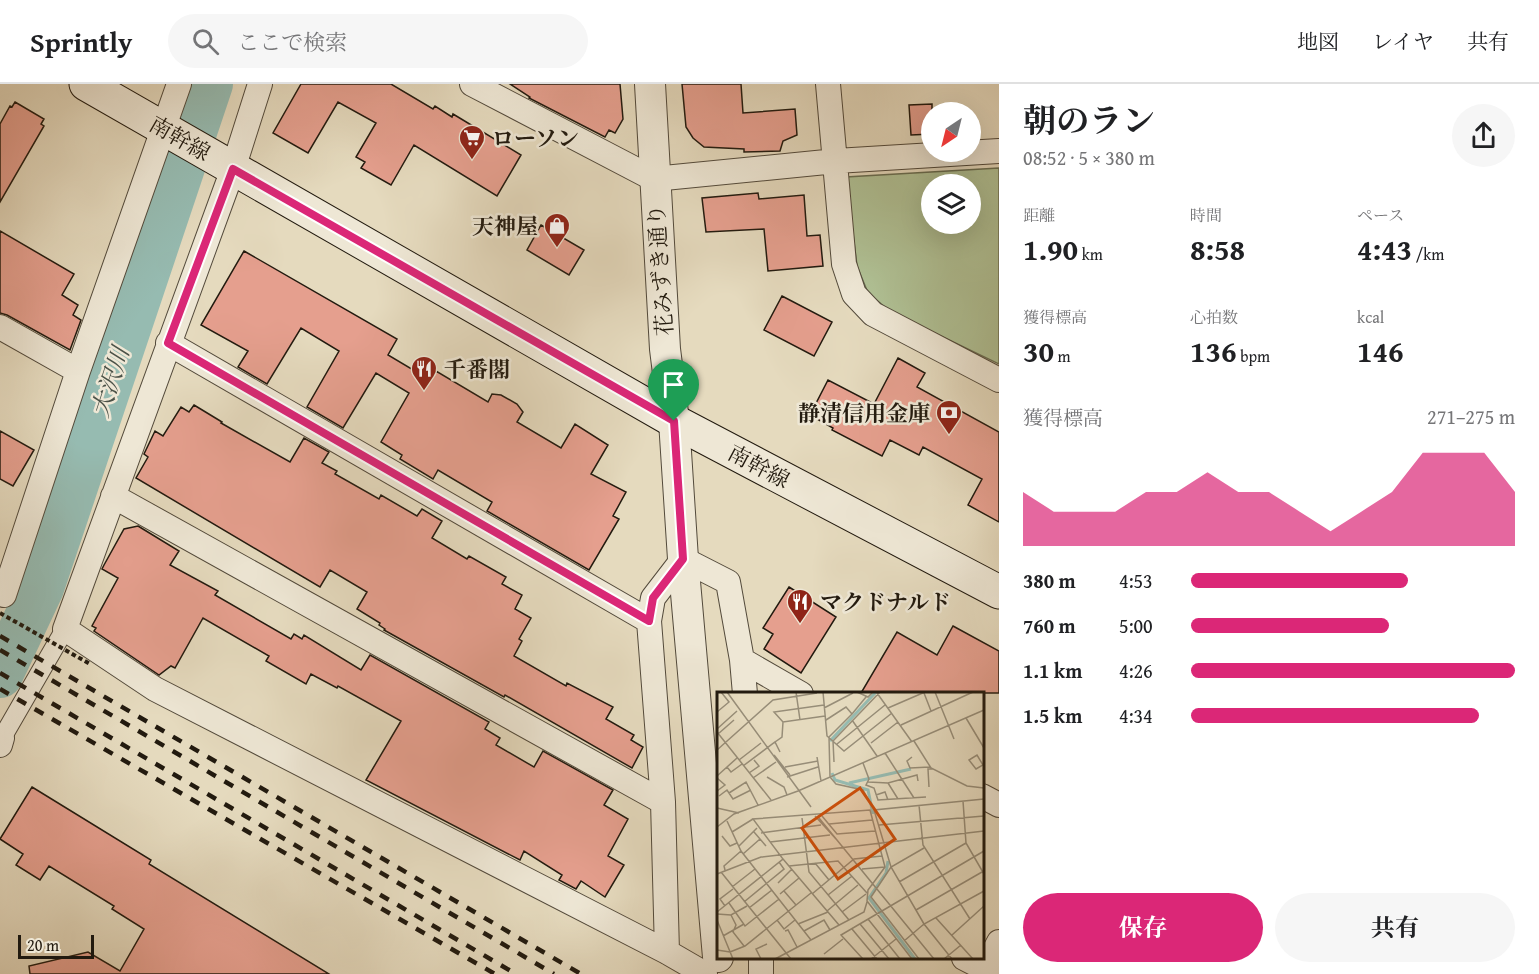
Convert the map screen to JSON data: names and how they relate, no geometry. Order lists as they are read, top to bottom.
{
  "streets": {
    "main road": ["南幹線"],
    "street": ["花みずき通り"]
  },
  "crossings": [
    ["南幹線", "花みずき通り"]
  ],
  "water": ["大沢川"],
  "places": {
    "supermarket": ["ローソン"],
    "shop": ["天神屋"],
    "restaurant": ["千番閣", "マクドナルド"],
    "bank": ["静清信用金庫"]
  },
  "scale_bar": "20 m",
  "north": "bottom left",
  "page": {
    "header": "Sprintly",
    "search": "ここで検索",
    "nav": ["地図", "レイヤ", "共有"],
    "heading": ["朝のラン", "08:52 · 5 × 380 m"],
    "stats": [
      ["距離", "1.90 km"],
      ["時間", "8:58"],
      ["ペース", "4:43 /km"],
      ["獲得標高", "30 m"],
      ["心拍数", "136 bpm"],
      ["kcal", "146"]
    ],
    "chart": ["獲得標高", "271–275 m"],
    "list": [
      {
        "name": "380 m",
        "note": "4:53"
      },
      {
        "name": "760 m",
        "note": "5:00"
      },
      {
        "name": "1.1 km",
        "note": "4:26"
      },
      {
        "name": "1.5 km",
        "note": "4:34"
      }
    ],
    "buttons": ["保存", "共有"],
    "scale": "20 m"
  }
}
